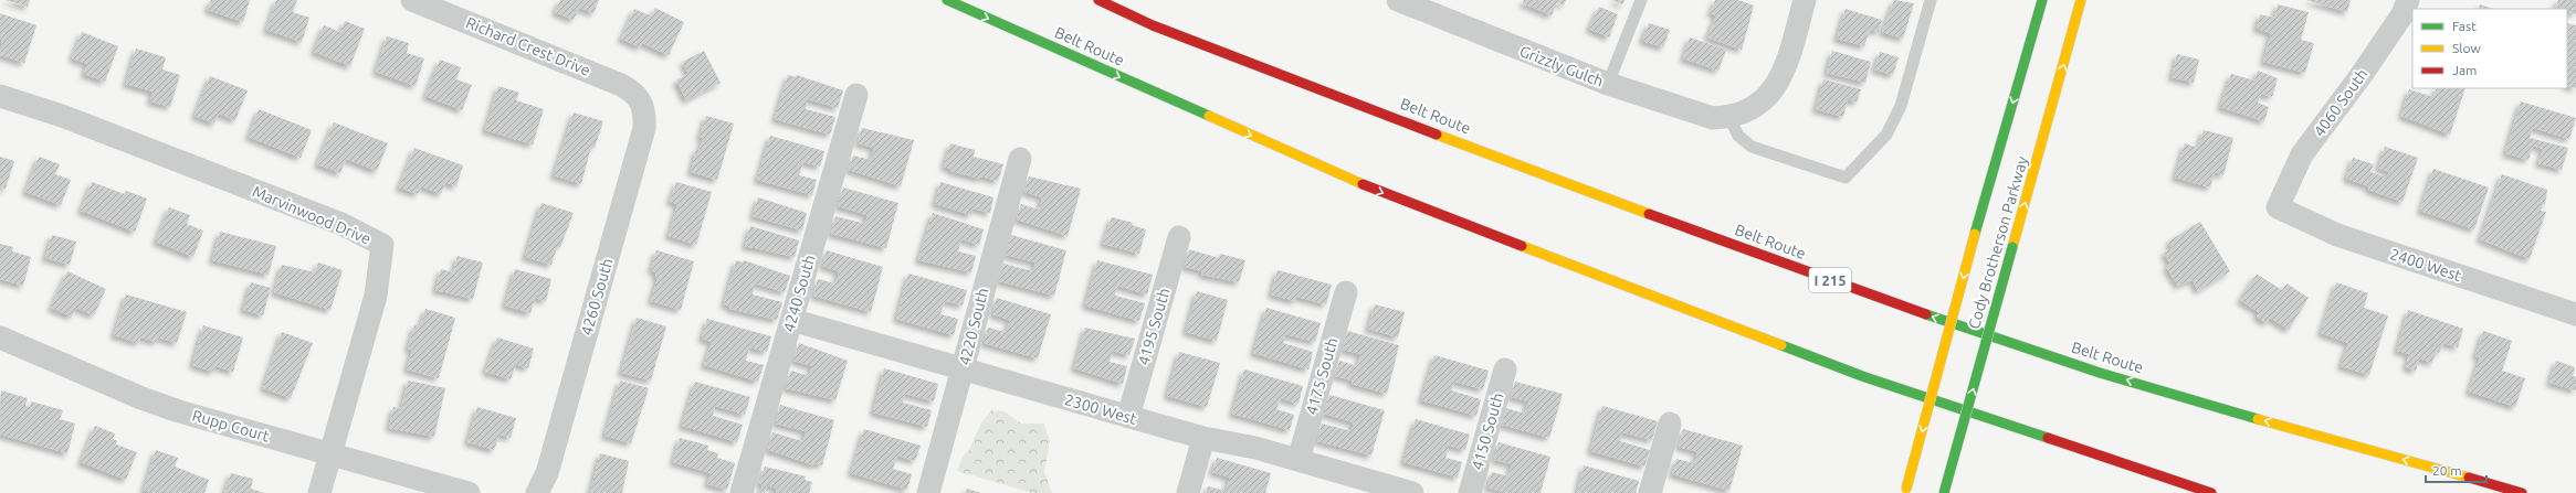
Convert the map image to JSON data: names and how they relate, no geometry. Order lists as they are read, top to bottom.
{
  "streets": {
    "main road": ["Belt Route", "Cody Brotherson Parkway", "I 215"],
    "street": [
      "Richard Crest Drive",
      "Grizzly Gulch",
      "4060 South",
      "Marvinwood Drive",
      "2400 West",
      "4240 South",
      "4260 South",
      "4220 South",
      "4195 South",
      "4175 South",
      "2300 West",
      "Rupp Court",
      "4150 South"
    ]
  },
  "crossings": [
    ["Richard Crest Drive", "4260 South"],
    ["4060 South", "2400 West"],
    ["Marvinwood Drive", "Rupp Court"],
    ["4240 South", "2300 West"],
    ["4220 South", "2300 West"],
    ["4195 South", "2300 West"],
    ["4175 South", "2300 West"]
  ],
  "legend": ["Fast", "Slow", "Jam"],
  "scale_bar": "20 m"
}
